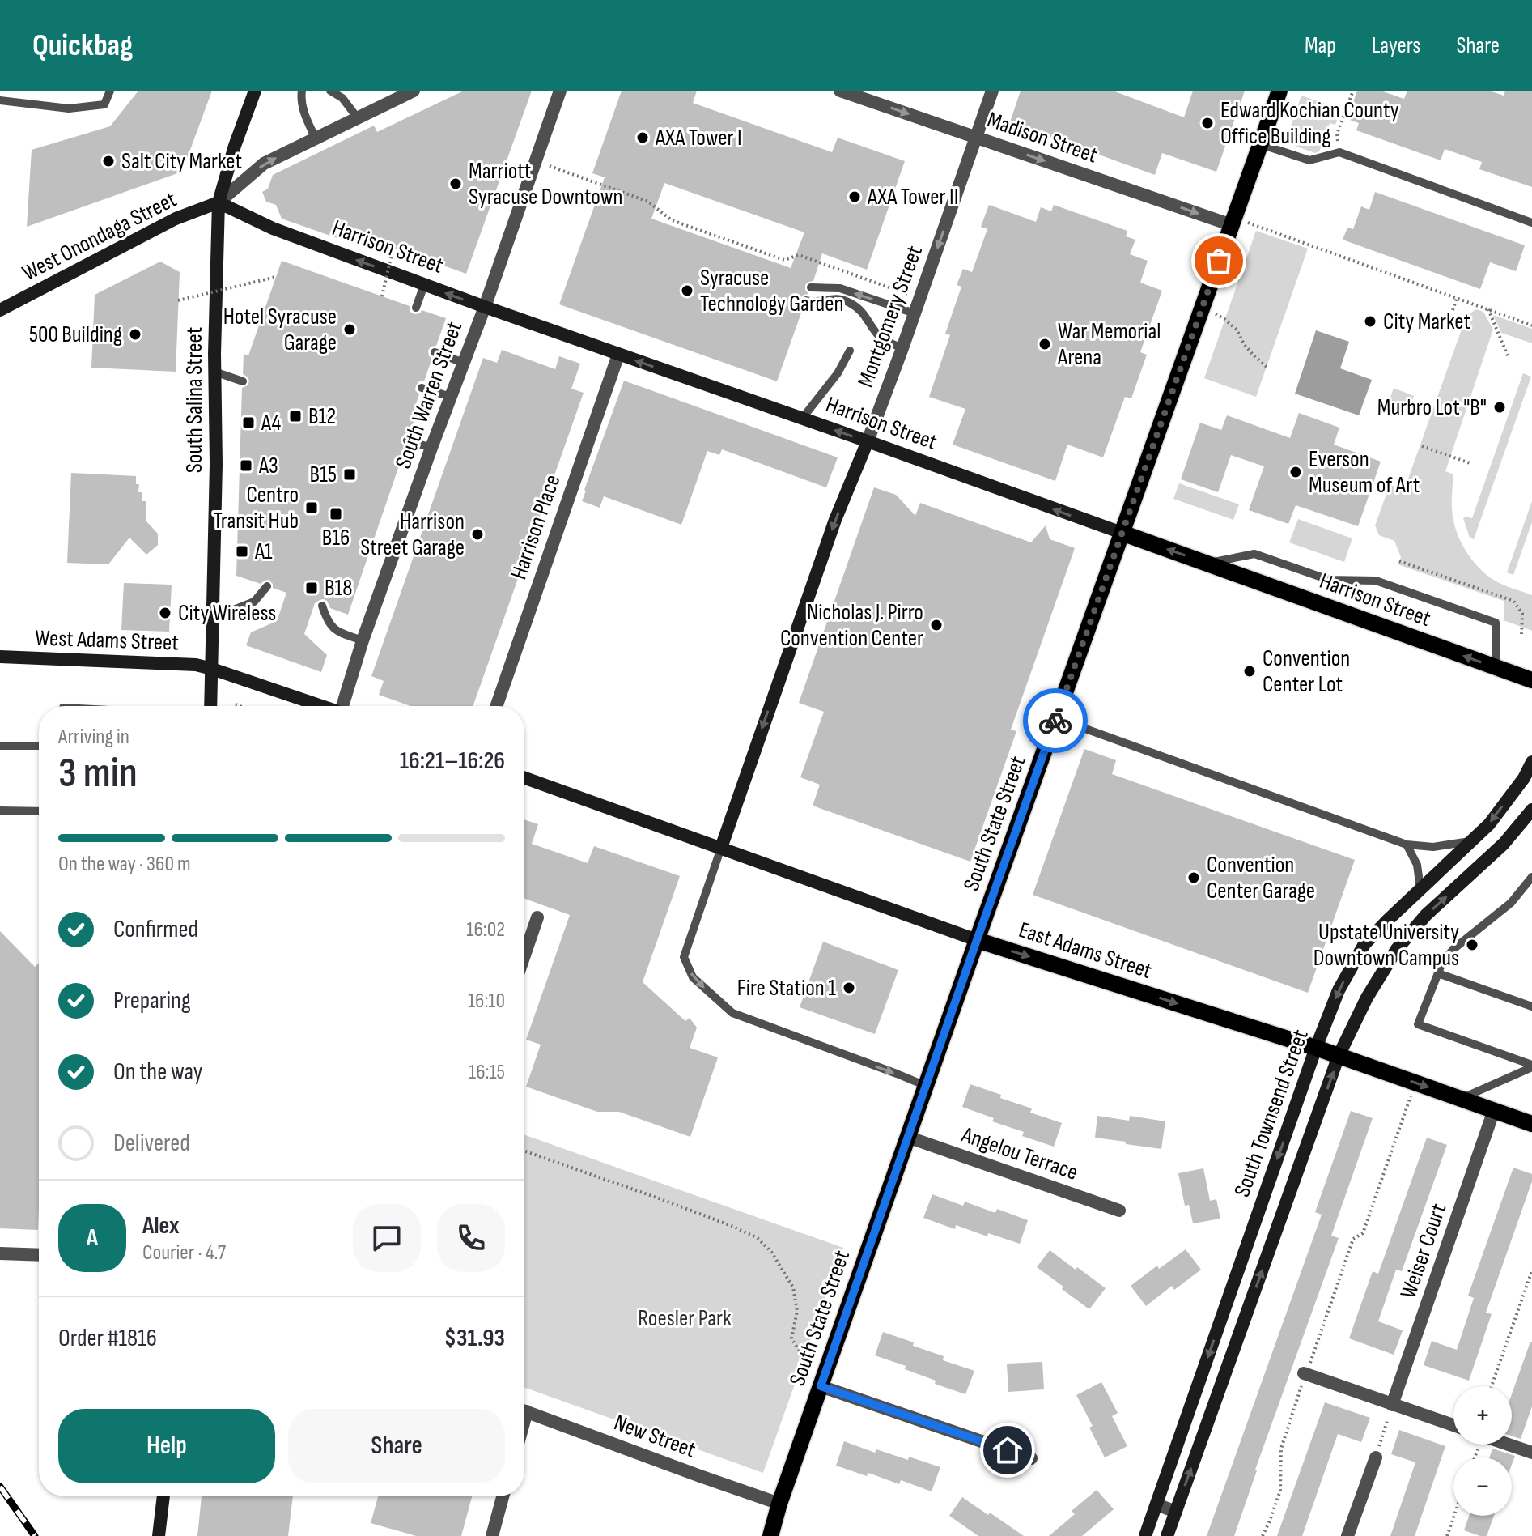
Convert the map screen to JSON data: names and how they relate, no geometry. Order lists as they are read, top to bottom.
{
  "streets": {
    "main road": [
      "West Onondaga Street",
      "Harrison Street",
      "Montgomery Street",
      "South Salina Street",
      "West Adams Street",
      "South State Street",
      "East Adams Street",
      "South Townsend Street"
    ],
    "street": [
      "Madison Street",
      "South Warren Street",
      "Harrison Place",
      "Angelou Terrace",
      "Weiser Court",
      "New Street"
    ]
  },
  "crossings": [
    ["Madison Street", "Montgomery Street"],
    ["Madison Street", "South State Street"],
    ["West Onondaga Street", "Harrison Street"],
    ["West Onondaga Street", "South Salina Street"],
    ["Harrison Street", "Montgomery Street"],
    ["Harrison Street", "South Warren Street"],
    ["Harrison Street", "South Salina Street"],
    ["Harrison Street", "Harrison Place"],
    ["Harrison Street", "South State Street"],
    ["Montgomery Street", "East Adams Street"],
    ["South Salina Street", "West Adams Street"],
    ["South State Street", "East Adams Street"],
    ["South State Street", "Angelou Terrace"],
    ["South State Street", "New Street"],
    ["East Adams Street", "South Townsend Street"],
    ["East Adams Street", "Weiser Court"]
  ],
  "one_way": [
    "Madison Street",
    "Harrison Street",
    "Montgomery Street",
    "East Adams Street"
  ],
  "parks": ["Roesler Park"],
  "places": {
    "other": [
      "Edward Kochian County Office Building",
      "AXA Tower I",
      "Salt City Market",
      "Marriott Syracuse Downtown",
      "AXA Tower II",
      "Syracuse Technology Garden",
      "City Market",
      "Hotel Syracuse Garage",
      "500 Building",
      "War Memorial Arena",
      "Murbro Lot \"B\"",
      "Everson Museum of Art",
      "Harrison Street Garage",
      "City Wireless",
      "Nicholas J. Pirro Convention Center",
      "Convention Center Lot",
      "Convention Center Garage",
      "Upstate University Downtown Campus",
      "Fire Station 1"
    ],
    "transit": [
      "B12",
      "A4",
      "A3",
      "B15",
      "Centro Transit Hub",
      "B16",
      "A1",
      "B18"
    ]
  },
  "page": {
    "header": "Quickbag",
    "nav": ["Map", "Layers", "Share"],
    "heading": ["3 min", "Arriving in", "16:21–16:26"],
    "panel": [
      "Alex",
      "Courier · 4.7",
      "Order #1816",
      "$31.93"
    ],
    "bar": "On the way · 360 m",
    "list": [
      ["Confirmed", "16:02"],
      ["Preparing", "16:10"],
      ["On the way", "16:15"],
      "Delivered"
    ],
    "round": "A",
    "map_buttons": ["+", "−"],
    "buttons": ["Help", "Share"]
  }
}
